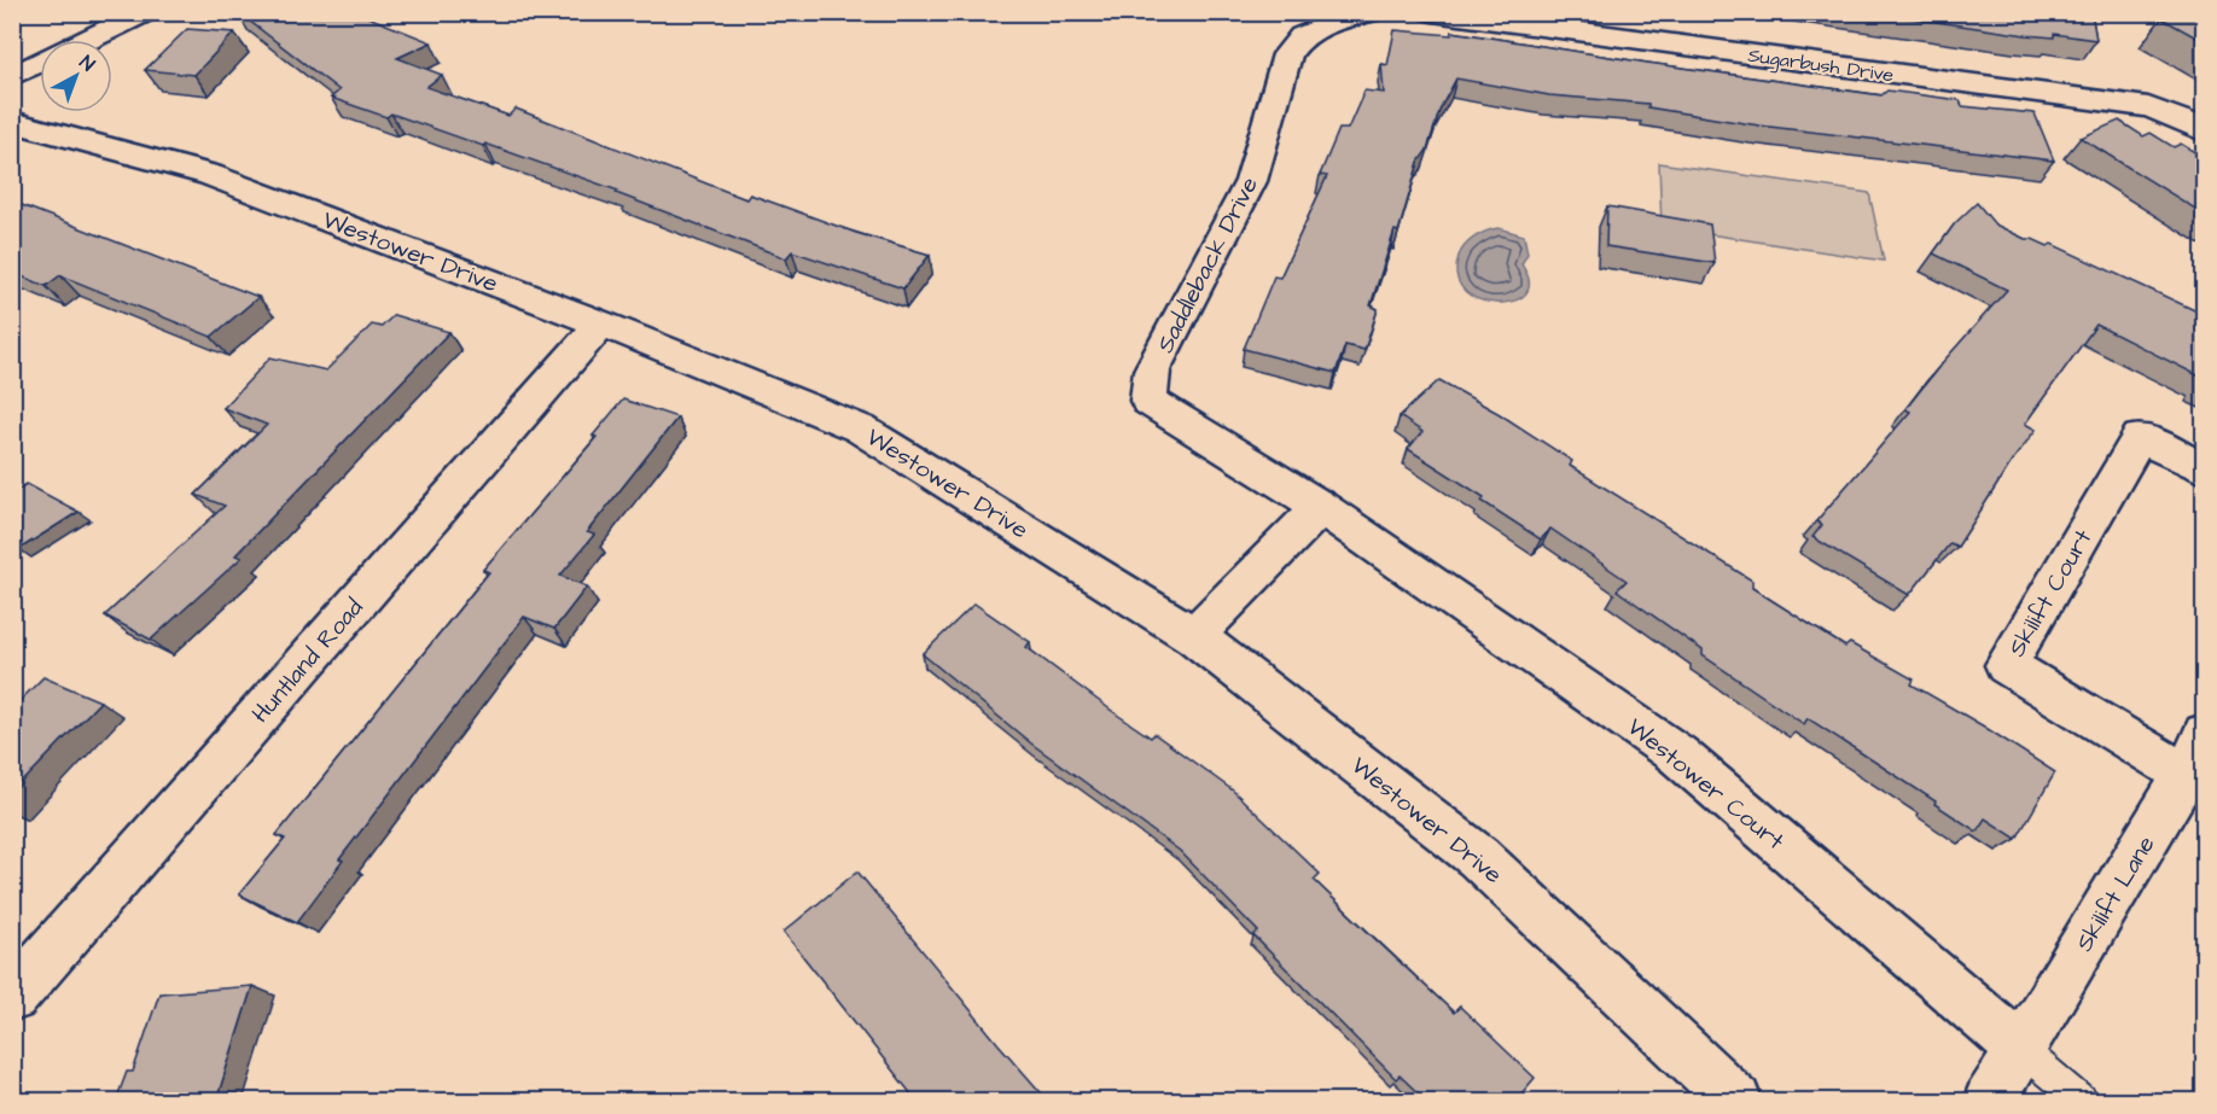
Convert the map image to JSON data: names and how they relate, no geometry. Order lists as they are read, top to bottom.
{
  "streets": {
    "street": [
      "Sugarbush Drive",
      "Westower Drive",
      "Saddleback Drive",
      "Skilift Court",
      "Huntland Road",
      "Westower Court",
      "Skilift Lane"
    ]
  },
  "crossings": [
    ["Westower Drive", "Huntland Road"],
    ["Saddleback Drive", "Westower Court"],
    ["Skilift Court", "Skilift Lane"],
    ["Westower Court", "Skilift Lane"]
  ],
  "north": "top right"
}
